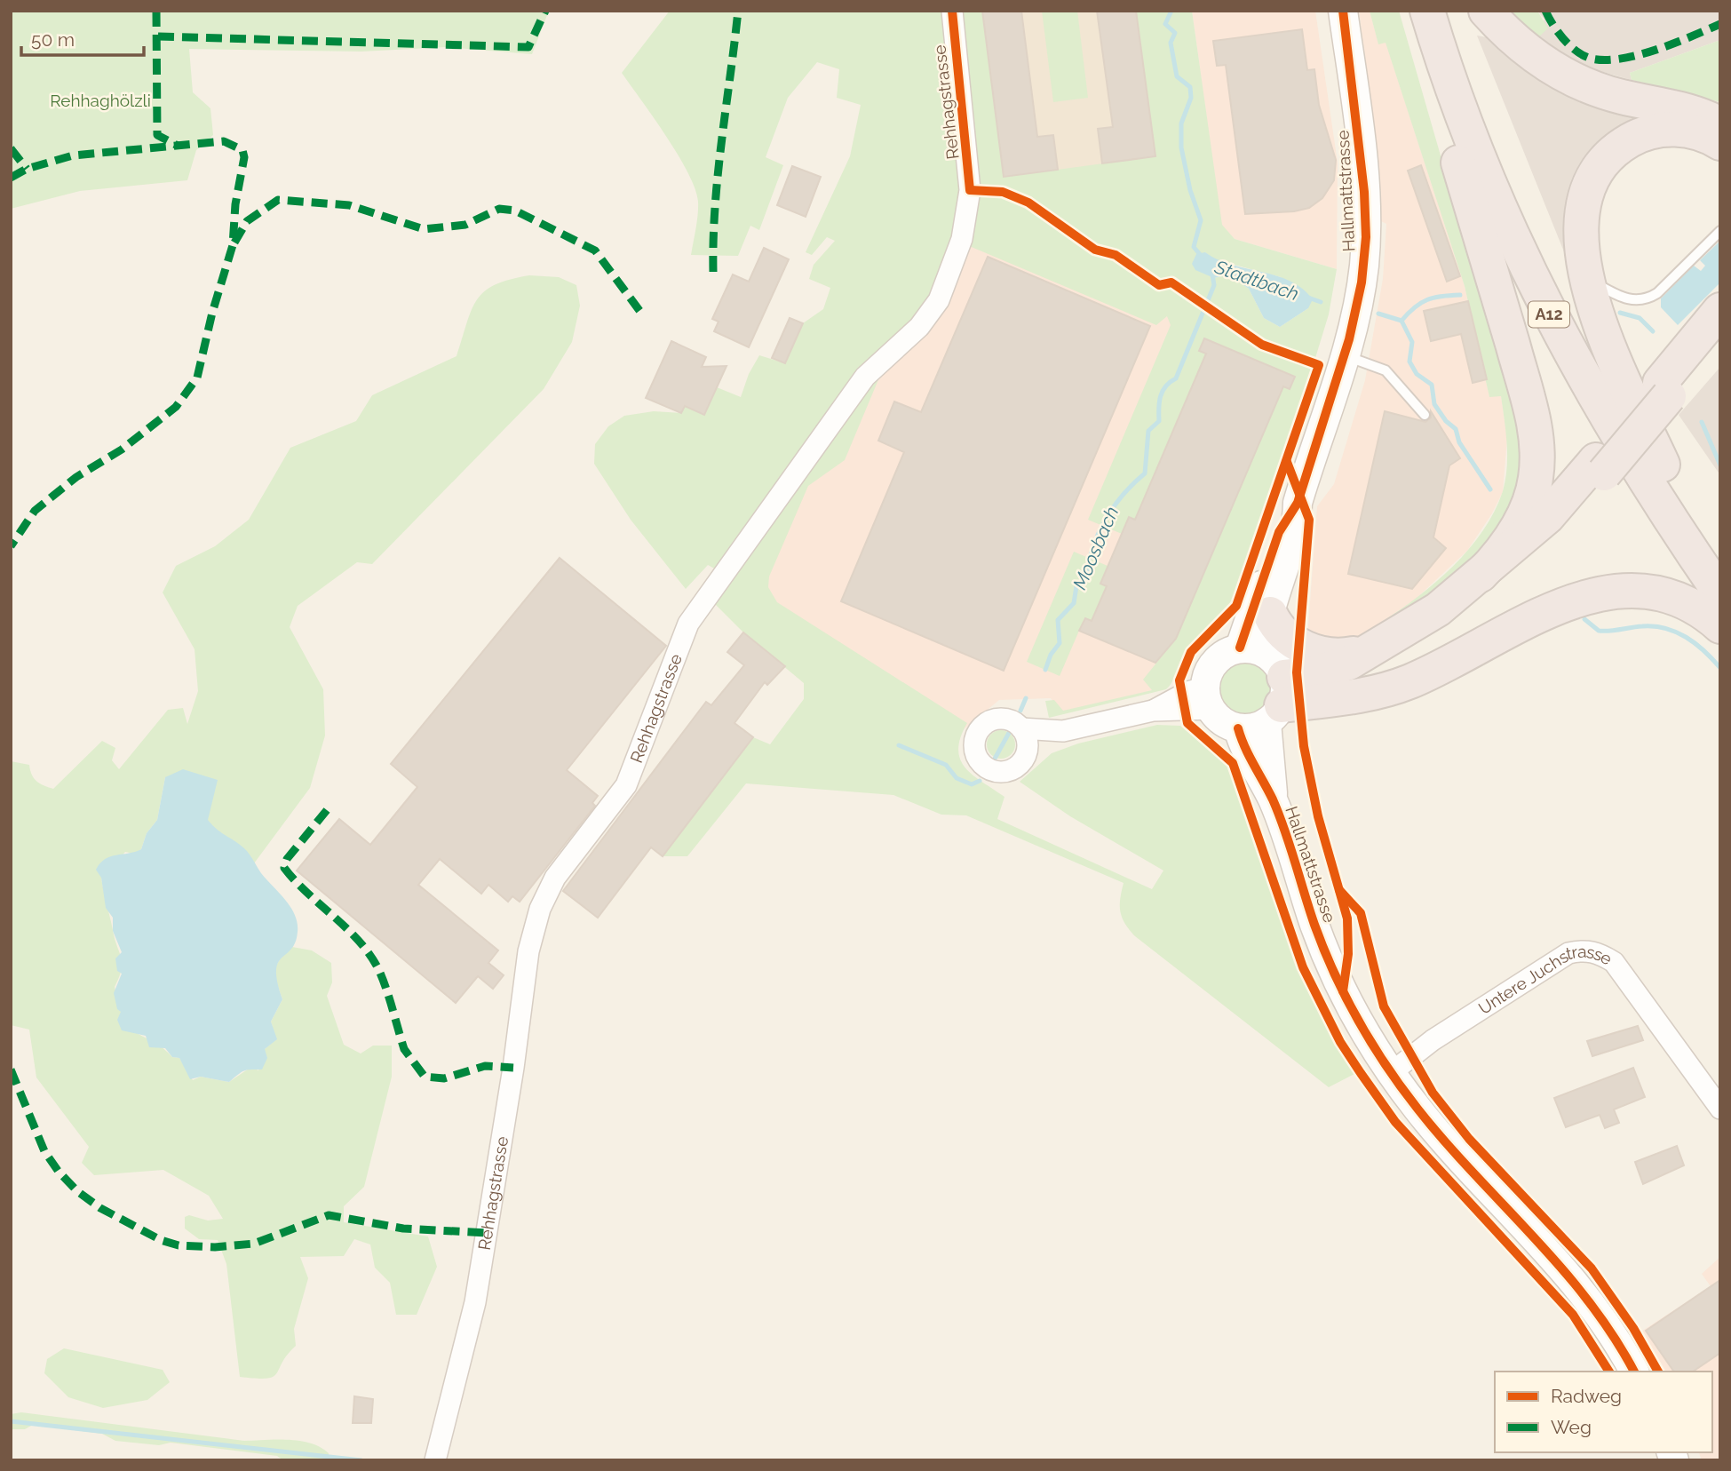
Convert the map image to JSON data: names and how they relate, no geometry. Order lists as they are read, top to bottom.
{
  "streets": {
    "highway": ["A12"],
    "main road": ["Hallmattstrasse"],
    "street": ["Rehhagstrasse", "Untere Juchstrasse"]
  },
  "crossings": [
    ["Hallmattstrasse", "Untere Juchstrasse"]
  ],
  "water": ["Stadtbach", "Moosbach"],
  "parks": ["Rehhaghölzli"],
  "legend": ["Radweg", "Weg"],
  "scale_bar": "50 m"
}
